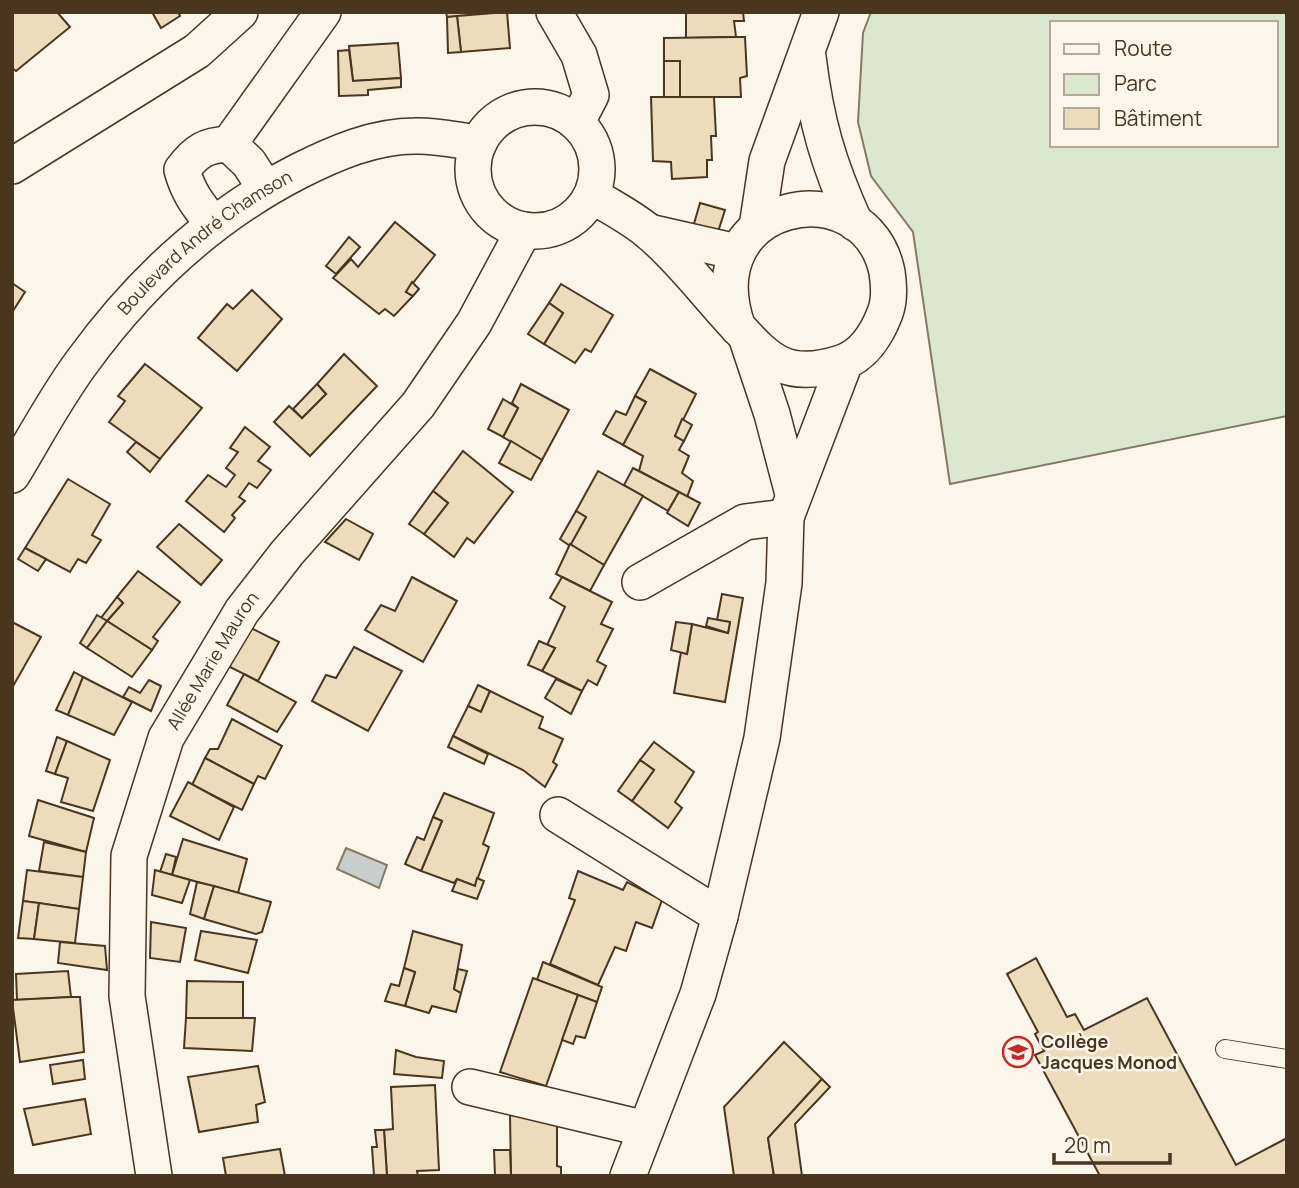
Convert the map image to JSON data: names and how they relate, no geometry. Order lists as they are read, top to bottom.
{
  "streets": {
    "street": ["Boulevard André Chamson", "Allée Marie Mauron"]
  },
  "crossings": [
    ["Boulevard André Chamson", "Allée Marie Mauron"]
  ],
  "places": {
    "school or university": ["Collège Jacques Monod"]
  },
  "legend": ["Route", "Parc", "Bâtiment"],
  "scale_bar": "20 m"
}
